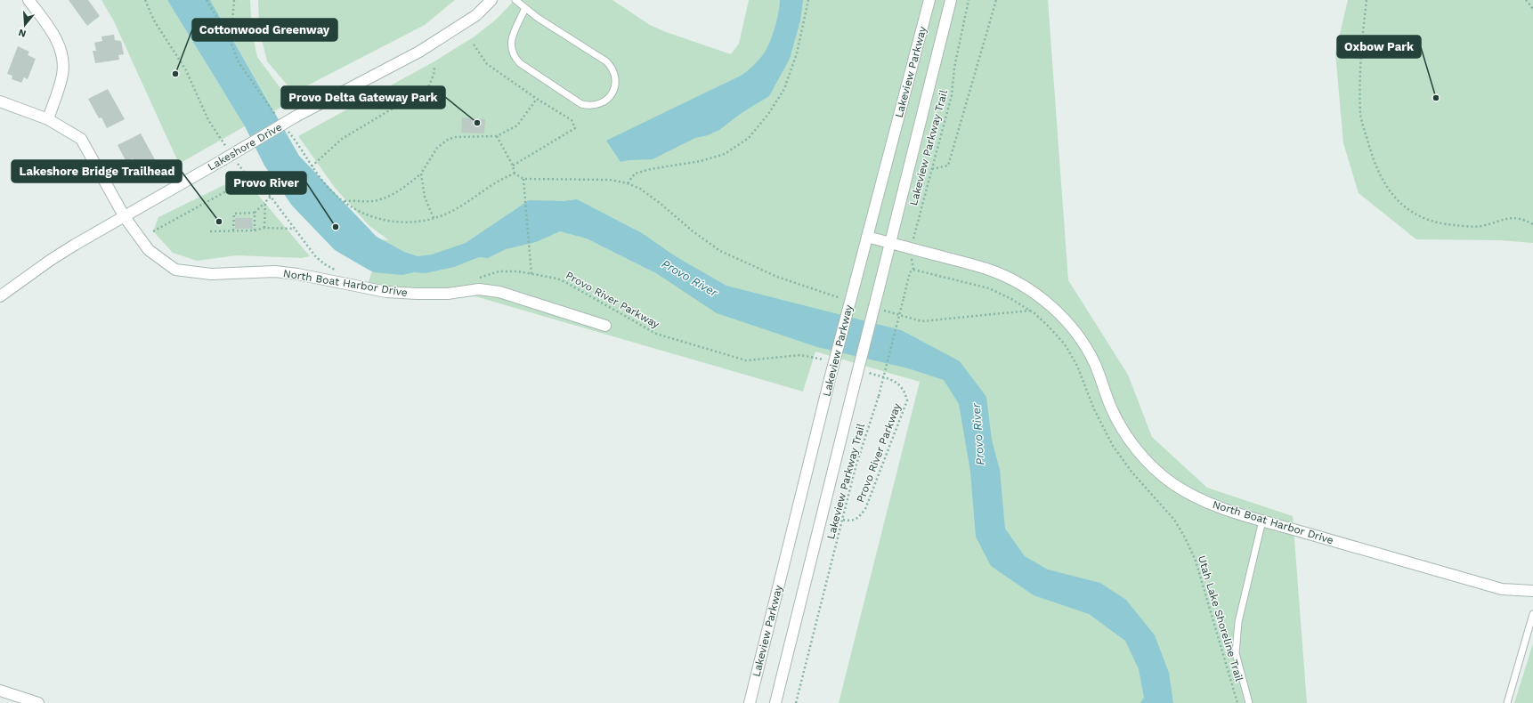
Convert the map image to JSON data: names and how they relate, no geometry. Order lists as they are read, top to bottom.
{
  "streets": {
    "street": ["Lakeview Parkway", "Lakeshore Drive", "North Boat Harbor Drive"],
    "path": ["Lakeview Parkway Trail", "Provo River Parkway", "Utah Lake Shoreline Trail"]
  },
  "crossings": [
    ["Lakeview Parkway", "North Boat Harbor Drive"],
    ["Lakeshore Drive", "North Boat Harbor Drive"],
    ["Lakeview Parkway Trail", "Provo River Parkway"],
    ["Lakeview Parkway Trail", "Utah Lake Shoreline Trail"]
  ],
  "water": ["Provo River"],
  "places": [
    "Cottonwood Greenway",
    "Oxbow Park",
    "Provo Delta Gateway Park",
    "Lakeshore Bridge Trailhead",
    "Provo River"
  ],
  "north": "bottom"
}
